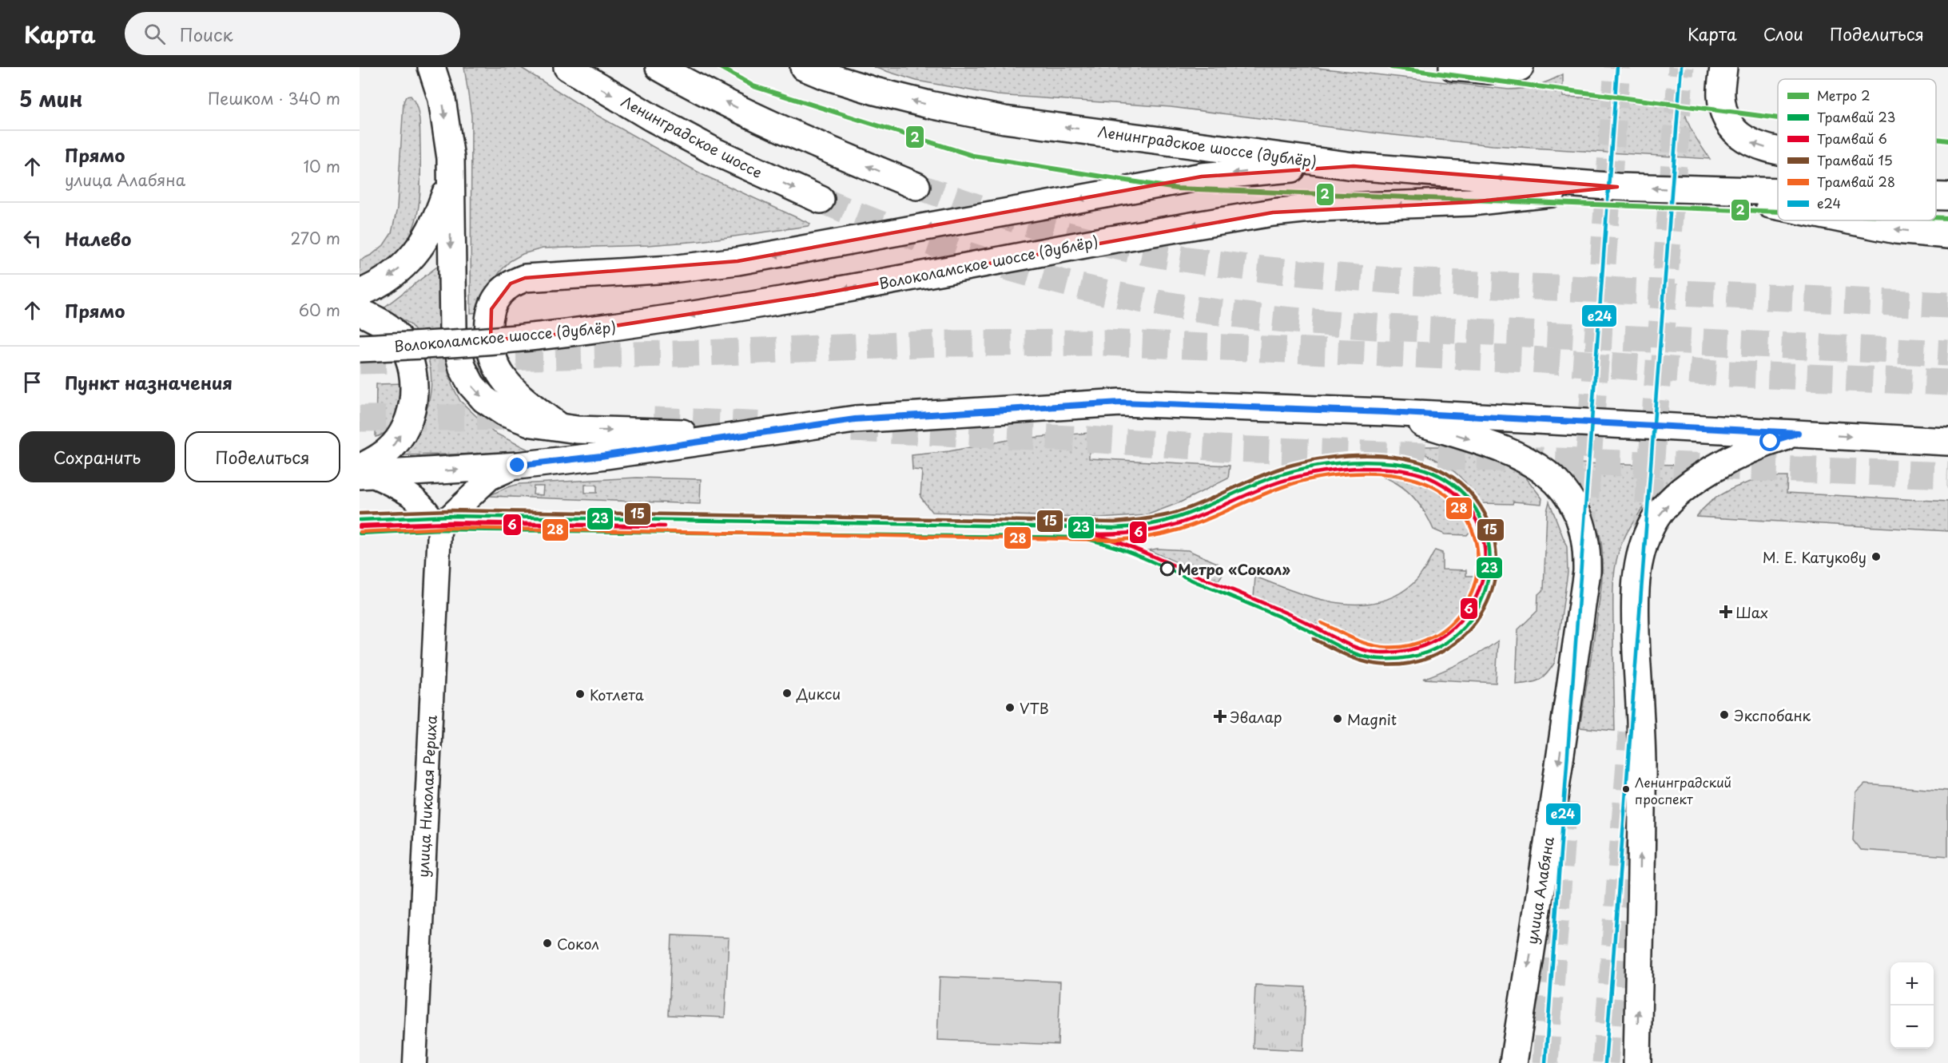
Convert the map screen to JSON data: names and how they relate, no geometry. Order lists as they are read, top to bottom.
{
  "streets": {
    "main road": [
      "Ленинградское шоссе",
      "Ленинградское шоссе (дублёр)",
      "Волоколамское шоссе (дублёр)",
      "улица Алабяна"
    ],
    "street": ["улица Николая Рериха"]
  },
  "crossings": [
    ["Ленинградское шоссе (дублёр)", "Волоколамское шоссе (дублёр)"]
  ],
  "one_way": ["Ленинградское шоссе (дублёр)", "улица Алабяна"],
  "places": {
    "other": [
      "М. Е. Катукову",
      "Метро «Сокол»",
      "Дикси",
      "Котлета",
      "VTB",
      "Экспобанк",
      "Magnit",
      "Ленинградский проспект",
      "Сокол"
    ],
    "health": ["Шах", "Эвалар"]
  },
  "lines": [
    "metro line 2",
    "transit line е24",
    "tram line 15",
    "tram line 23",
    "tram line 6",
    "tram line 28"
  ],
  "legend": [
    "Метро 2",
    "Трамвай 23",
    "Трамвай 6",
    "Трамвай 15",
    "Трамвай 28",
    "е24"
  ],
  "page": {
    "header": "Карта",
    "search": "Поиск",
    "nav": ["Карта", "Слои", "Поделиться"],
    "heading": ["5 мин", "Пешком · 340 m"],
    "list": [
      ["Прямо", "улица Алабяна", "10 m"],
      ["Налево", "270 m"],
      ["Прямо", "60 m"],
      "Пункт назначения"
    ],
    "buttons": ["Сохранить", "Поделиться"],
    "map_buttons": ["+", "−"]
  }
}
